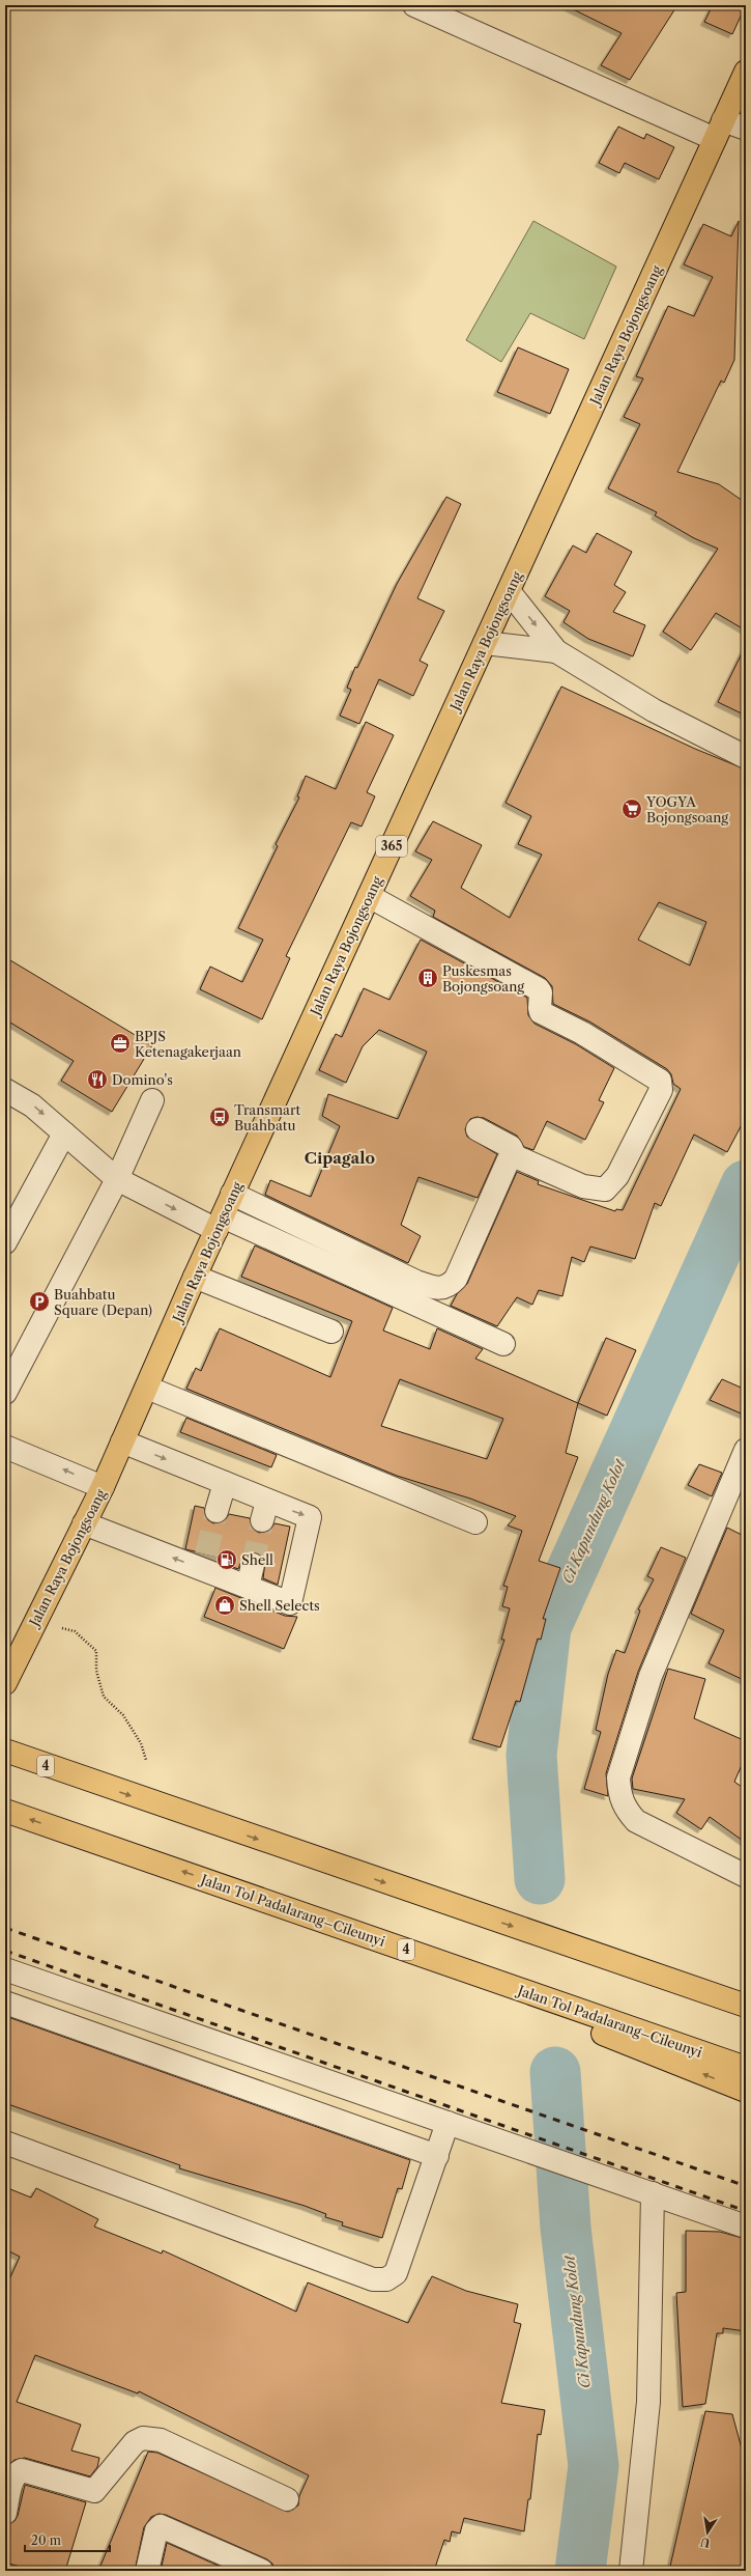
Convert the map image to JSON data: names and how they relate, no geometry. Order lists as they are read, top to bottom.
{
  "streets": {
    "main road": [
      "Jalan Raya Bojongsoang",
      "365",
      "4",
      "Jalan Tol Padalarang–Cileunyi"
    ]
  },
  "districts": ["Cipagalo"],
  "water": ["Ci Kapundung Kolot"],
  "places": {
    "supermarket": ["YOGYA Bojongsoang"],
    "building": ["Puskesmas Bojongsoang"],
    "office": ["BPJS Ketenagakerjaan"],
    "restaurant": ["Domino's"],
    "bus stop": ["Transmart Buahbatu"],
    "parking": ["Buahbatu Square (Depan)"],
    "fuel station": ["Shell"],
    "shop": ["Shell Selects"]
  },
  "scale_bar": "20 m",
  "north": "bottom"
}
